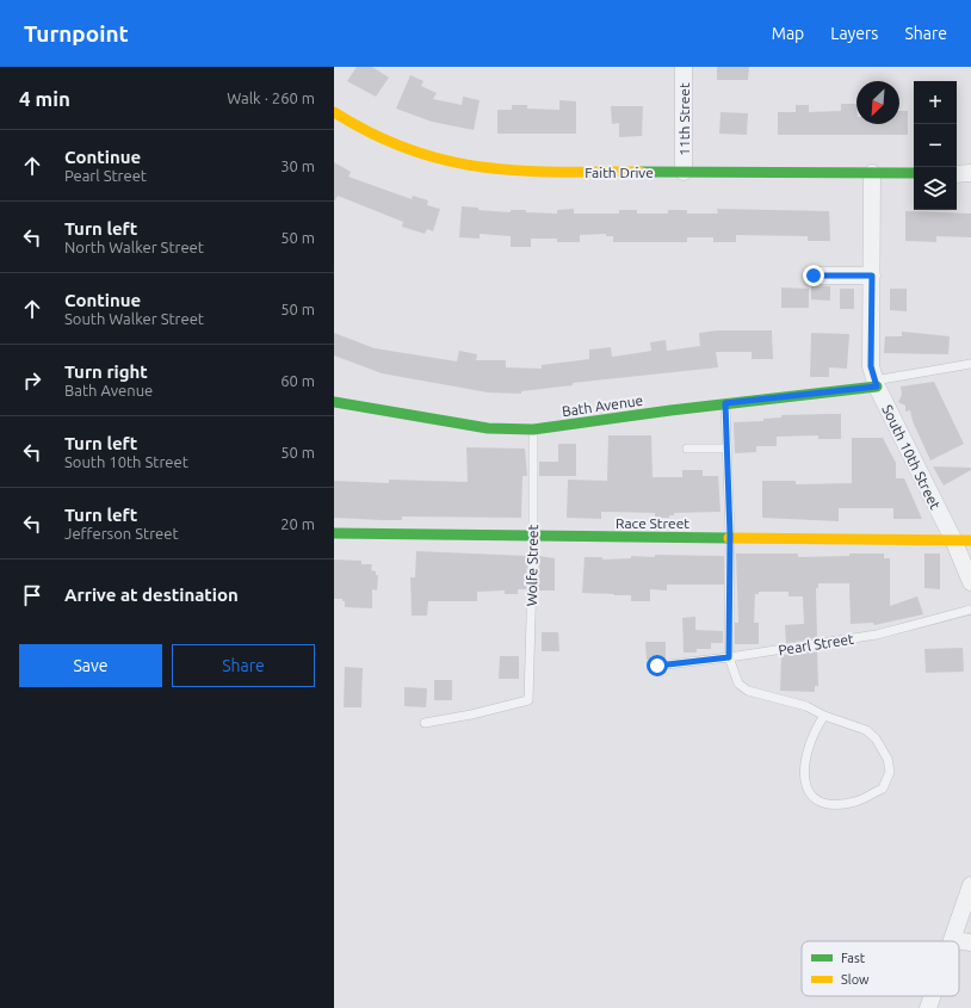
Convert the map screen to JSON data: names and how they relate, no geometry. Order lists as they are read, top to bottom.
{
  "streets": {
    "street": [
      "11th Street",
      "Faith Drive",
      "Bath Avenue",
      "South 10th Street",
      "Race Street"
    ],
    "lane": ["Wolfe Street", "Pearl Street"]
  },
  "crossings": [
    ["11th Street", "Faith Drive"],
    ["Faith Drive", "South 10th Street"],
    ["Bath Avenue", "South 10th Street"],
    ["Bath Avenue", "Wolfe Street"],
    ["South 10th Street", "Race Street"],
    ["Race Street", "Wolfe Street"]
  ],
  "legend": ["Fast", "Slow"],
  "north": "bottom left",
  "page": {
    "header": "Turnpoint",
    "nav": ["Map", "Layers", "Share"],
    "heading": ["4 min", "Walk · 260 m"],
    "map_buttons": ["+", "−"],
    "list": [
      ["Continue", "Pearl Street", "30 m"],
      ["Turn left", "North Walker Street", "50 m"],
      ["Continue", "South Walker Street", "50 m"],
      ["Turn right", "Bath Avenue", "60 m"],
      ["Turn left", "South 10th Street", "50 m"],
      ["Turn left", "Jefferson Street", "20 m"],
      "Arrive at destination"
    ],
    "buttons": ["Save", "Share"]
  }
}
